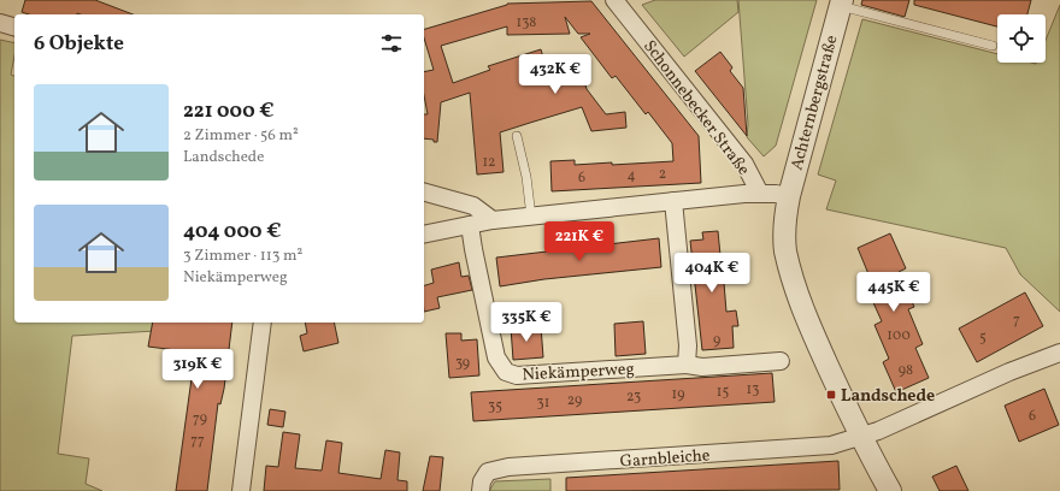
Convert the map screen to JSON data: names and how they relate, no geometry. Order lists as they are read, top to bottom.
{
  "streets": {
    "street": [
      "Achternbergstraße",
      "Schonnebecker Straße",
      "Niekämperweg",
      "Garnbleiche"
    ]
  },
  "crossings": [
    ["Achternbergstraße", "Schonnebecker Straße"],
    ["Achternbergstraße", "Garnbleiche"]
  ],
  "places": {
    "transit": ["Landschede"]
  },
  "house_numbers": [
    "138",
    "12",
    "2",
    "4",
    "6",
    "7",
    "100",
    "5",
    "9",
    "39",
    "98",
    "13",
    "15",
    "19",
    "23",
    "29",
    "31",
    "35",
    "6",
    "79",
    "77"
  ],
  "page": {
    "heading": "6 Objekte",
    "price": [
      "432K €",
      "221K €",
      "404K €",
      "445K €",
      "335K €",
      "319K €"
    ],
    "list": [
      {
        "name": "221 000 €",
        "note": "2 Zimmer · 56 m² · Landschede"
      },
      {
        "name": "404 000 €",
        "note": "3 Zimmer · 113 m² · Niekämperweg"
      }
    ]
  }
}
